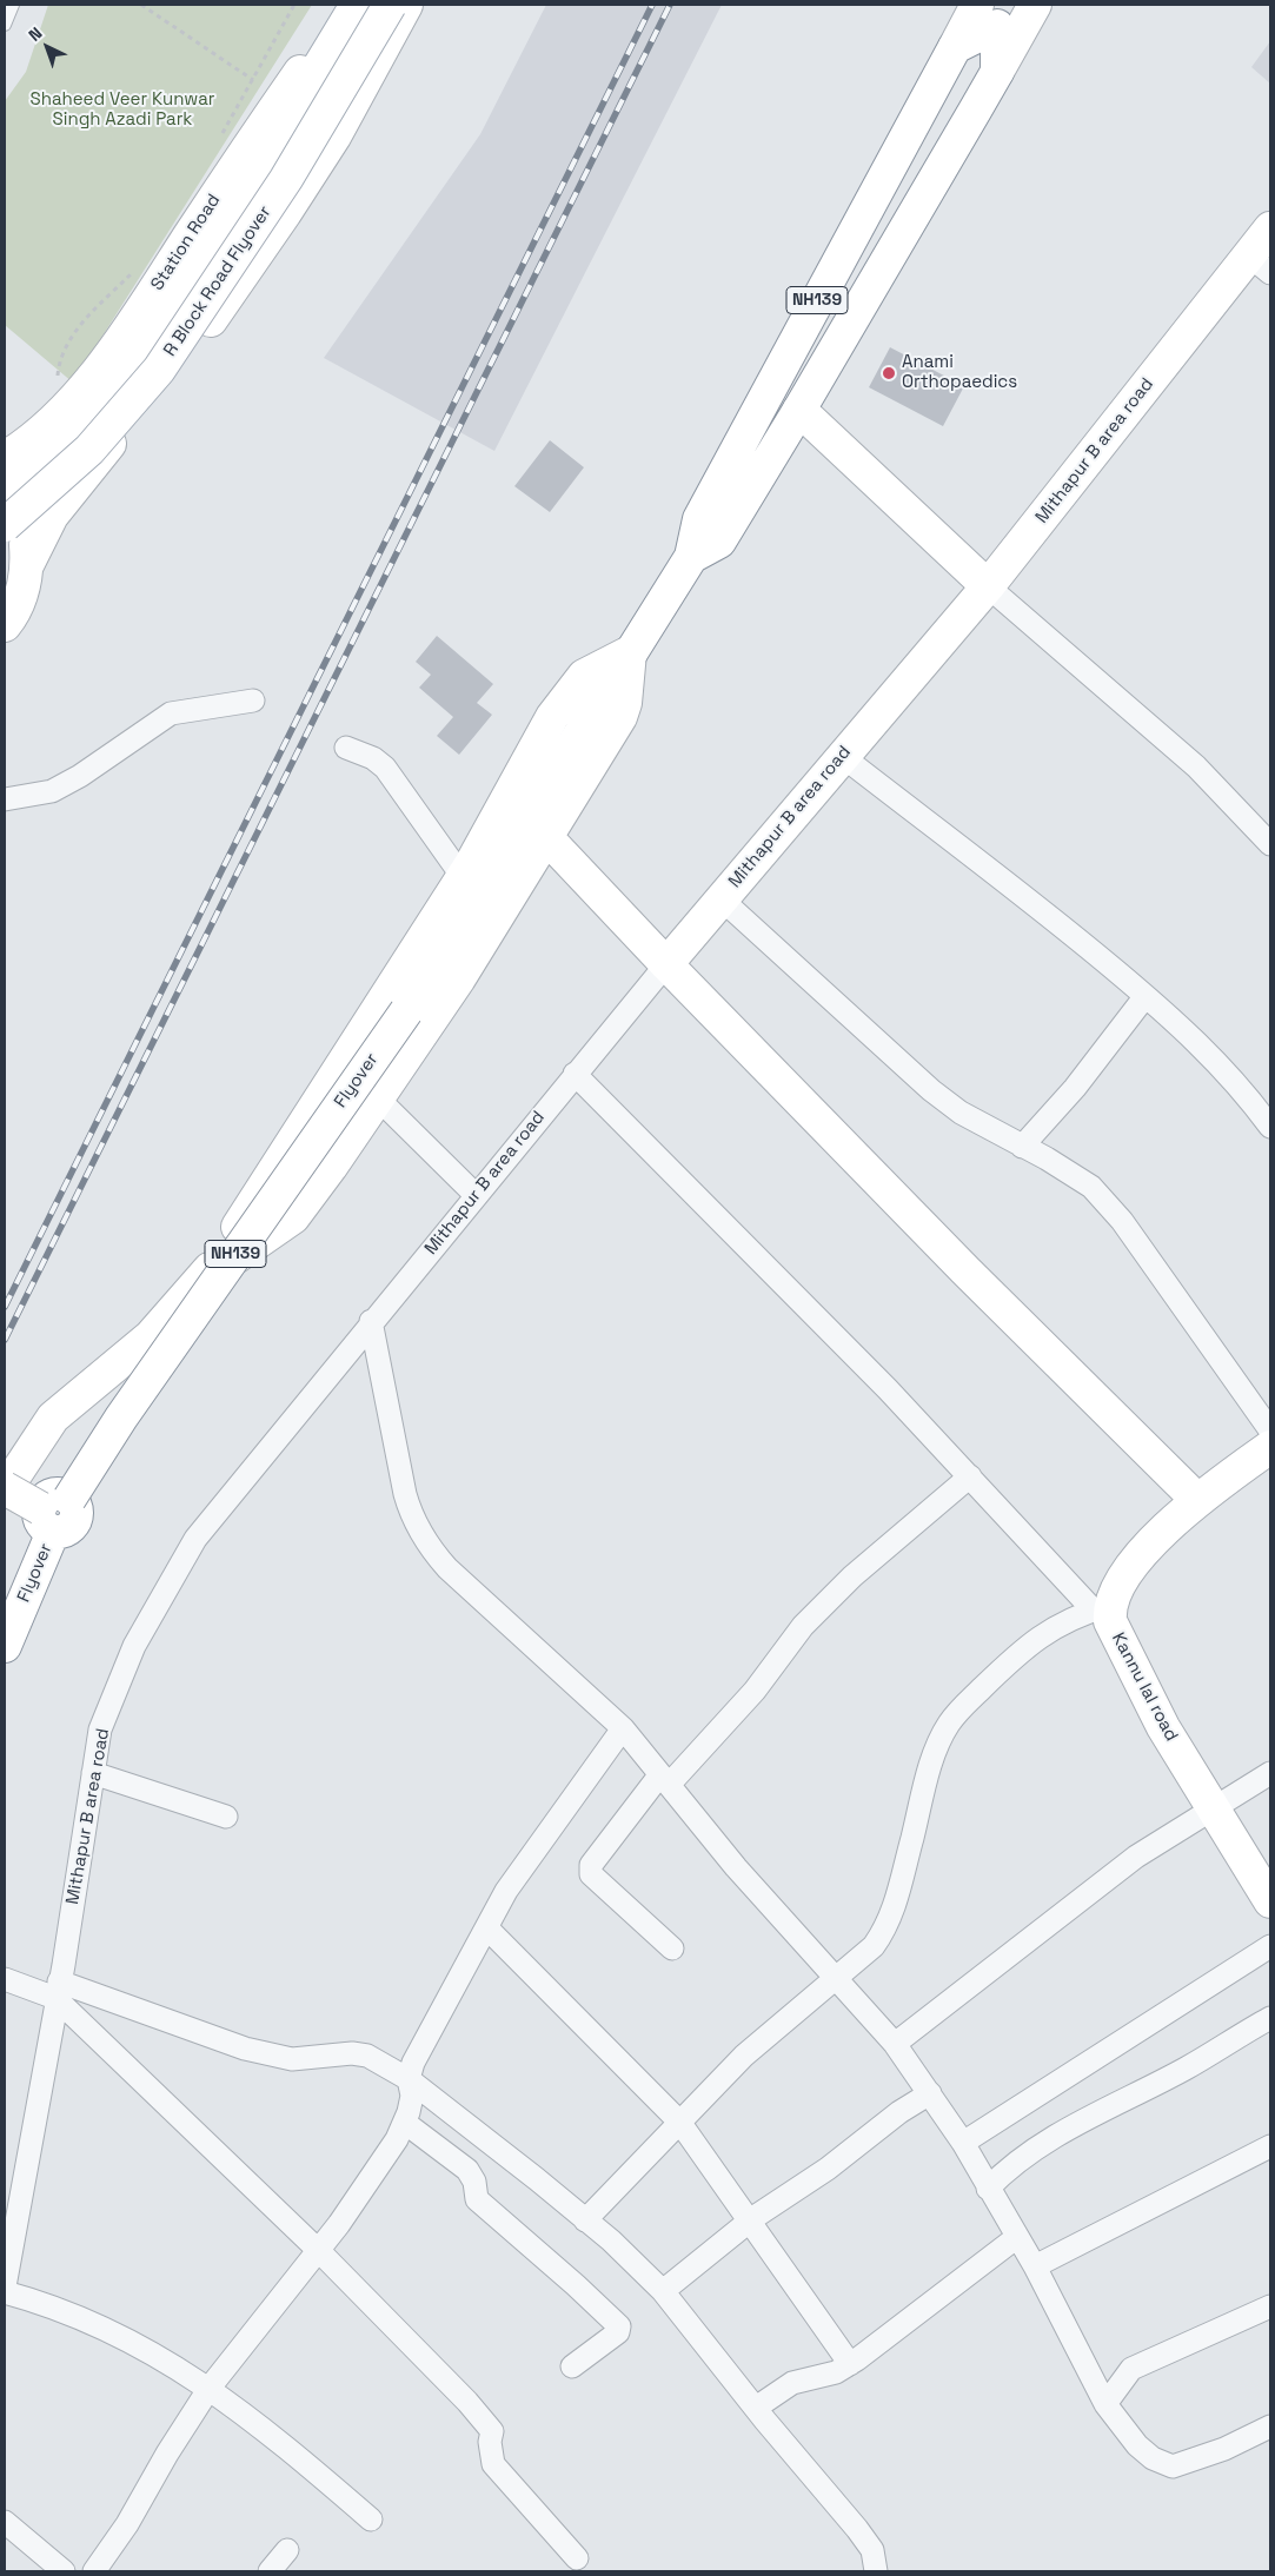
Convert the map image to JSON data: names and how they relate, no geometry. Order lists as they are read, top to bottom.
{
  "streets": {
    "main road": [
      "Station Road",
      "R Block Road Flyover",
      "NH139",
      "Mithapur B area road",
      "Flyover",
      "Kannu lal road"
    ]
  },
  "crossings": [
    ["NH139", "Flyover"]
  ],
  "parks": ["Shaheed Veer Kunwar Singh Azadi Park"],
  "places": ["Anami Orthopaedics"],
  "north": "top left"
}
